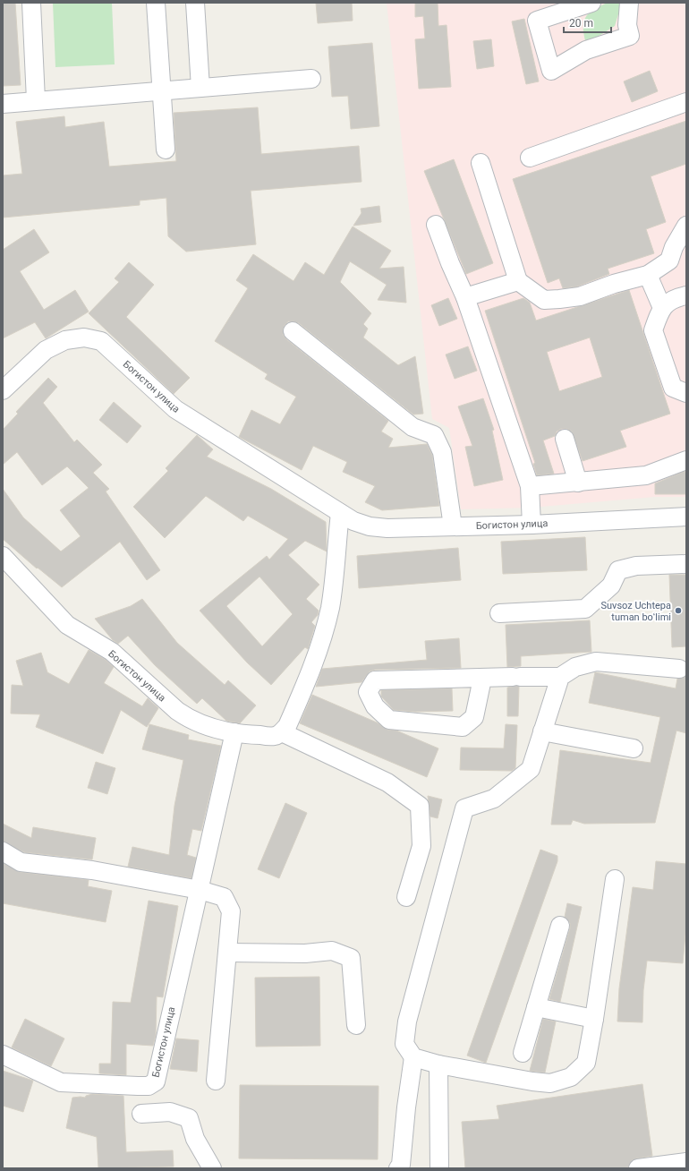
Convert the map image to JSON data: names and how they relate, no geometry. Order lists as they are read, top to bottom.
{
  "streets": {
    "street": ["Богистон улица"]
  },
  "places": ["Suvsoz Uchtepa tuman boʻlimi"],
  "scale_bar": "20 m"
}
